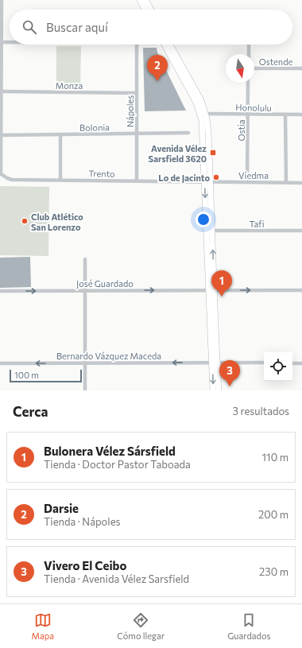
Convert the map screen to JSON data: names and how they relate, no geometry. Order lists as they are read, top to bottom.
{
  "streets": {
    "street": [
      "Ostende",
      "Monza",
      "Honolulu",
      "Nápoles",
      "Bolonia",
      "Ostia",
      "Trento",
      "Viedma",
      "Tafí",
      "José Guardado",
      "Bernardo Vázquez Maceda"
    ]
  },
  "crossings": [
    ["Monza", "Nápoles"],
    ["Honolulu", "Ostia"],
    ["Nápoles", "Bolonia"],
    ["Nápoles", "Trento"],
    ["Ostia", "Viedma"],
    ["Trento", "Viedma"]
  ],
  "one_way": ["José Guardado", "Bernardo Vázquez Maceda"],
  "places": {
    "transit": ["Avenida Vélez Sarsfield 3620"],
    "other": ["Lo de Jacinto", "Club Atlético San Lorenzo"]
  },
  "scale_bar": "100 m",
  "north": "bottom",
  "page": {
    "search": "Buscar aquí",
    "pins": ["2", "1", "3"],
    "scale": "100 m",
    "heading": ["Cerca", "3 resultados"],
    "list": [
      {
        "mark": "1",
        "name": "Bulonera Vélez Sársfield",
        "note": "Tienda · Doctor Pastor Taboada",
        "value": "110 m"
      },
      {
        "mark": "2",
        "name": "Darsie",
        "note": "Tienda · Nápoles",
        "value": "200 m"
      },
      {
        "mark": "3",
        "name": "Vivero El Ceibo",
        "note": "Tienda · Avenida Vélez Sarsfield",
        "value": "230 m"
      }
    ],
    "nav": ["Mapa", "Cómo llegar", "Guardados"]
  }
}
